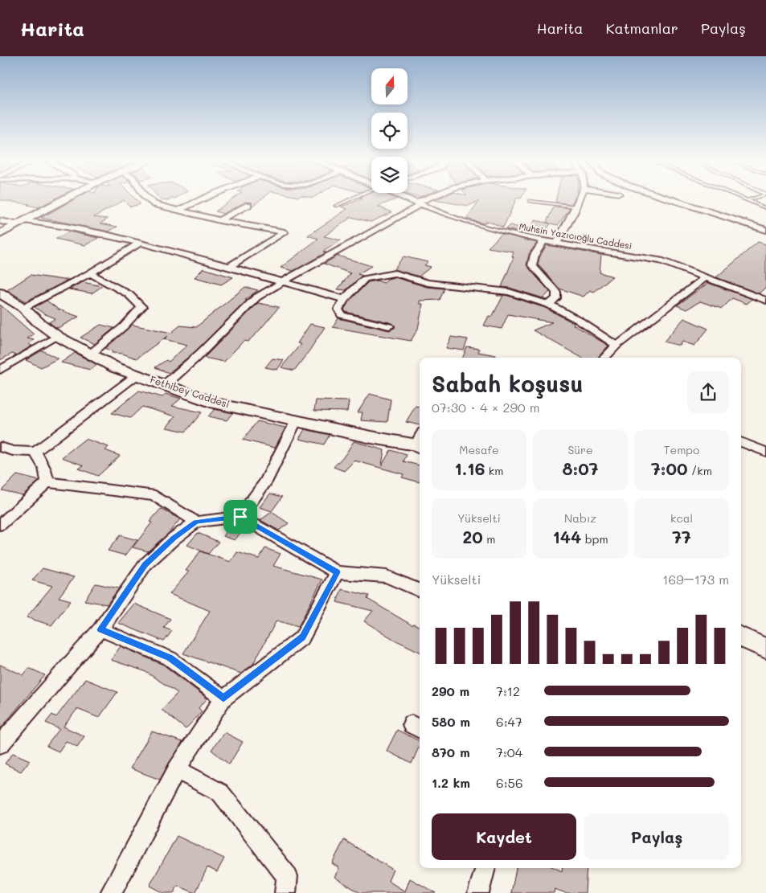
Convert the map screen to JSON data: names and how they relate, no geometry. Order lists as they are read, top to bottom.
{
  "streets": {
    "street": ["Muhsin Yazıcıoğlu Caddesi", "Fethibey Caddesi"]
  },
  "north": "top",
  "page": {
    "header": "Harita",
    "nav": ["Harita", "Katmanlar", "Paylaş"],
    "heading": ["Sabah koşusu", "07:30 · 4 × 290 m"],
    "stats": [
      ["Mesafe", "1.16 km"],
      ["Süre", "8:07"],
      ["Tempo", "7:00 /km"],
      ["Yükselti", "20 m"],
      ["Nabız", "144 bpm"],
      ["kcal", "77"]
    ],
    "chart": ["Yükselti", "169–173 m"],
    "list": [
      {
        "name": "290 m",
        "note": "7:12"
      },
      {
        "name": "580 m",
        "note": "6:47"
      },
      {
        "name": "870 m",
        "note": "7:04"
      },
      {
        "name": "1.2 km",
        "note": "6:56"
      }
    ],
    "buttons": ["Kaydet", "Paylaş"]
  }
}
